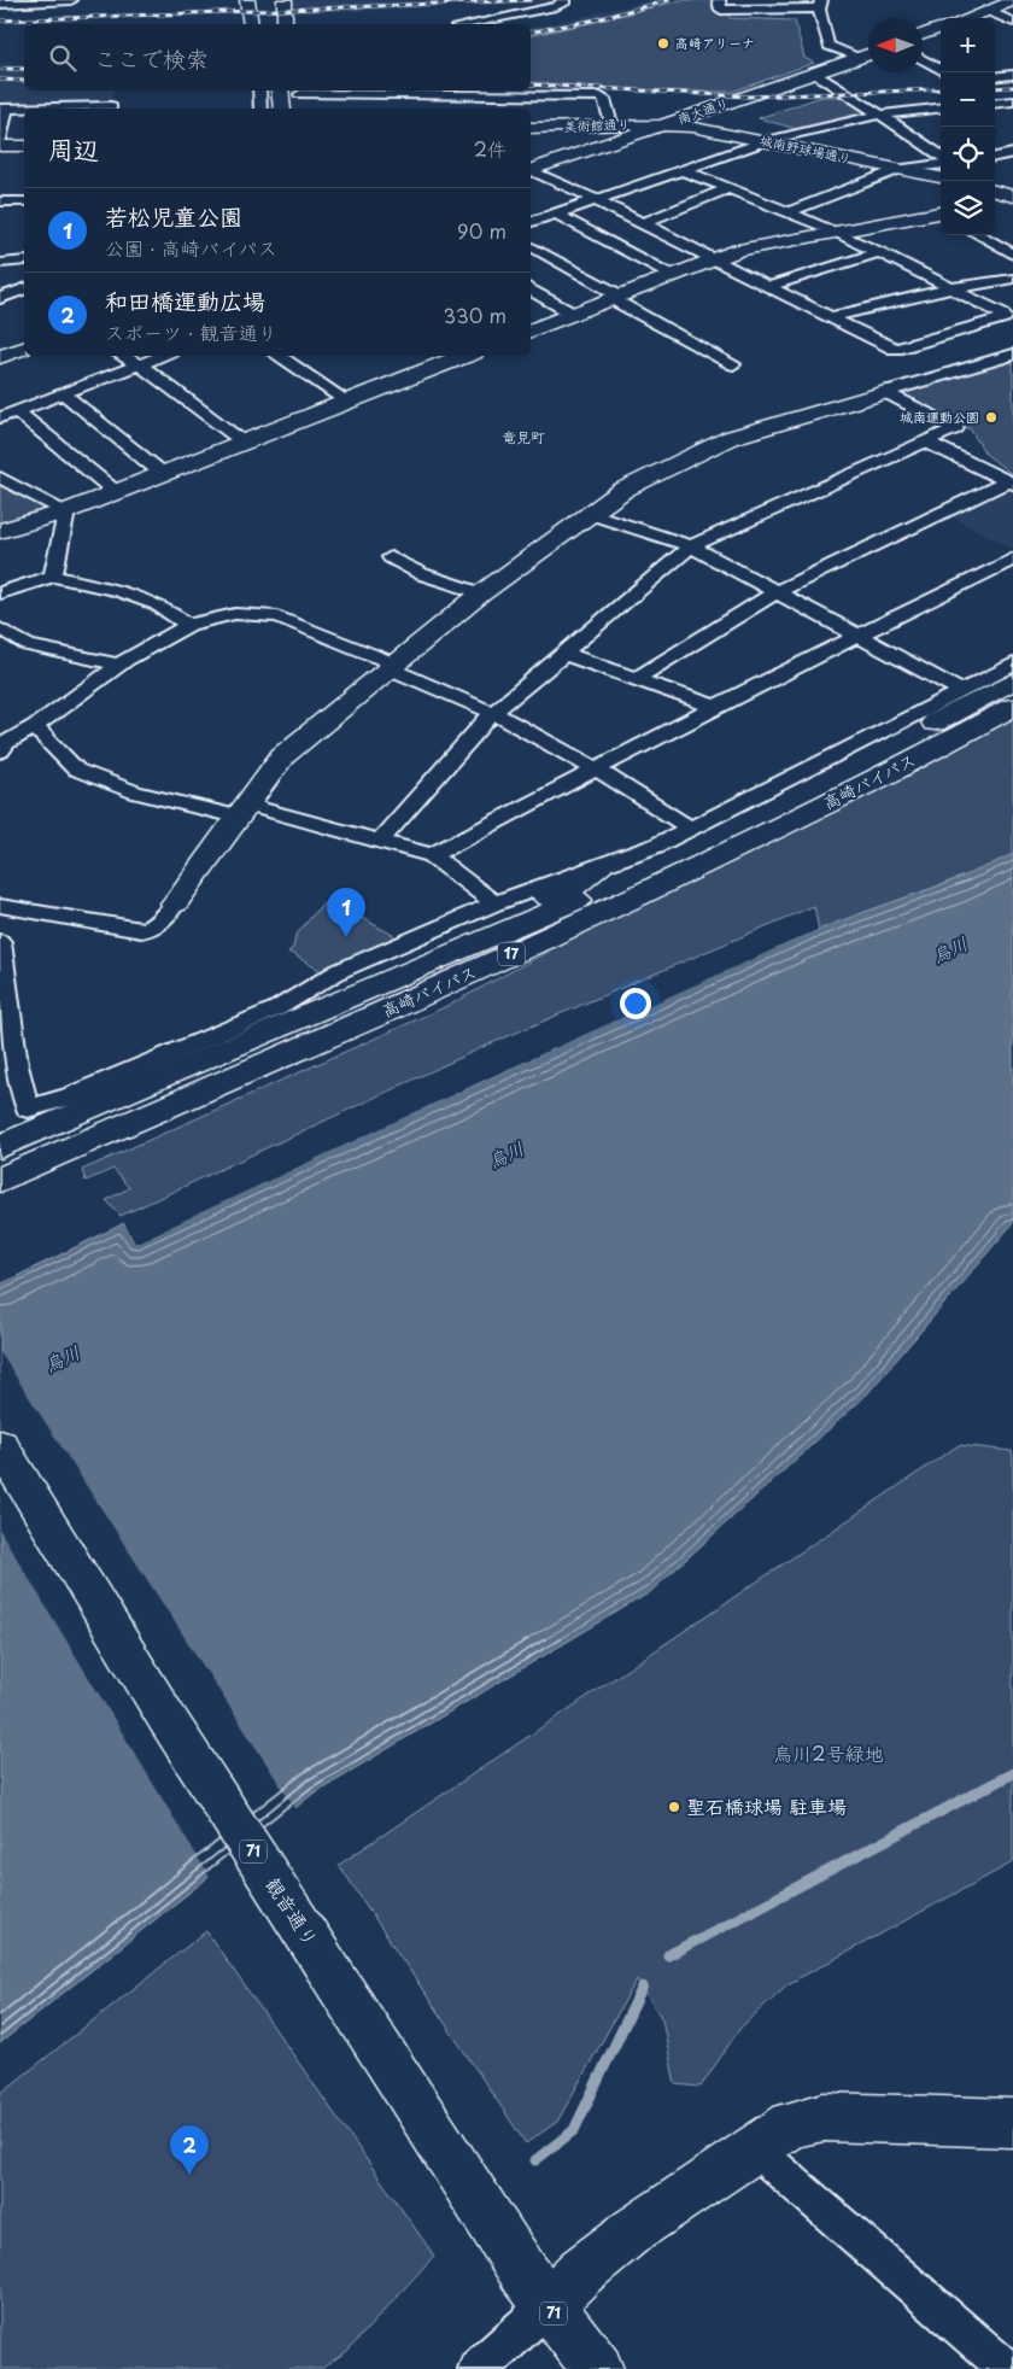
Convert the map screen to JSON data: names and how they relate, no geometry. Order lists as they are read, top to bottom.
{
  "streets": {
    "main road": [
      "南大通り",
      "美術館通り",
      "城南野球場通り",
      "高崎バイパス",
      "17",
      "71",
      "観音通り"
    ]
  },
  "crossings": [
    ["南大通り", "美術館通り"],
    ["南大通り", "城南野球場通り"],
    ["美術館通り", "城南野球場通り"]
  ],
  "districts": ["竜見町"],
  "water": ["烏川"],
  "parks": ["烏川2号緑地"],
  "places": ["高崎アリーナ", "城南運動公園", "聖石橋球場 駐車場"],
  "north": "left",
  "page": {
    "map_buttons": ["+", "−"],
    "search": "ここで検索",
    "heading": ["周辺", "2件"],
    "list": [
      {
        "mark": "1",
        "name": "若松児童公園",
        "note": "公園 · 高崎バイパス",
        "value": "90 m"
      },
      {
        "mark": "2",
        "name": "和田橋運動広場",
        "note": "スポーツ · 観音通り",
        "value": "330 m"
      }
    ],
    "pins": ["1", "2"]
  }
}
